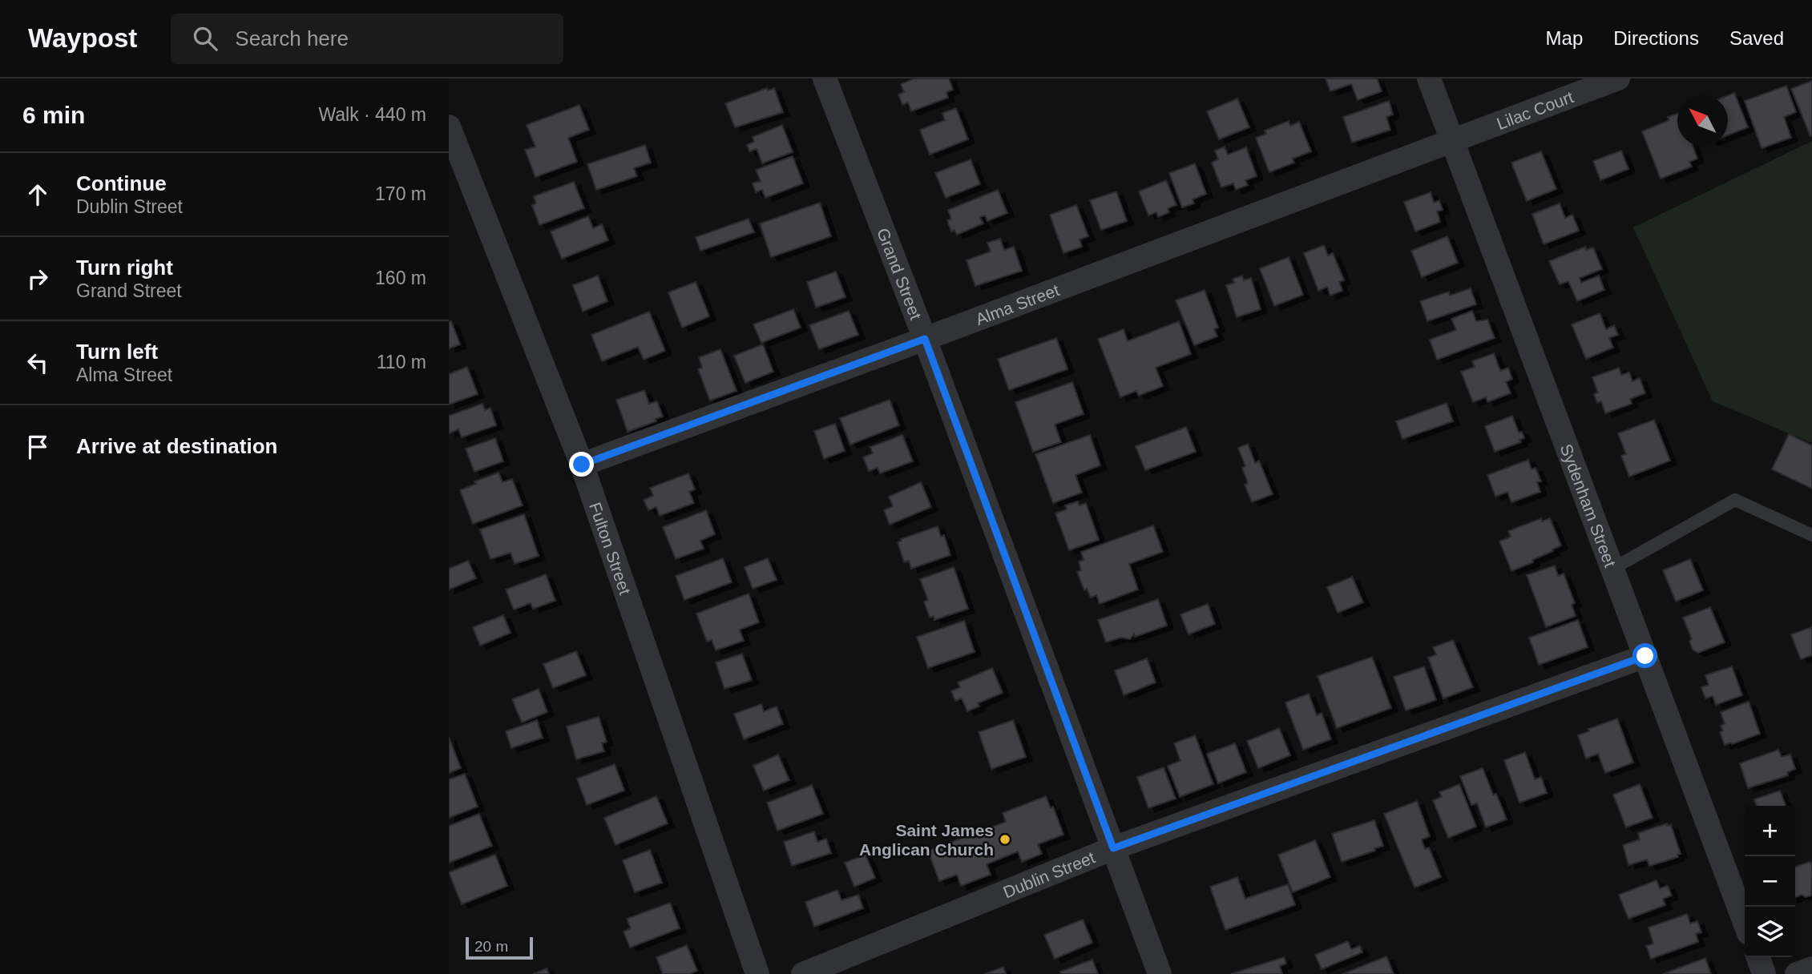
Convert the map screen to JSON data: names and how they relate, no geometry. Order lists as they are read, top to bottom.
{
  "streets": {
    "street": [
      "Lilac Court",
      "Grand Street",
      "Alma Street",
      "Sydenham Street",
      "Fulton Street",
      "Dublin Street"
    ]
  },
  "crossings": [
    ["Lilac Court", "Alma Street"],
    ["Lilac Court", "Sydenham Street"],
    ["Grand Street", "Alma Street"],
    ["Grand Street", "Dublin Street"],
    ["Alma Street", "Sydenham Street"],
    ["Alma Street", "Fulton Street"],
    ["Sydenham Street", "Dublin Street"]
  ],
  "places": ["Saint James Anglican Church"],
  "scale_bar": "20 m",
  "north": "top left",
  "page": {
    "header": "Waypost",
    "search": "Search here",
    "nav": ["Map", "Directions", "Saved"],
    "heading": ["6 min", "Walk · 440 m"],
    "list": [
      ["Continue", "Dublin Street", "170 m"],
      ["Turn right", "Grand Street", "160 m"],
      ["Turn left", "Alma Street", "110 m"],
      "Arrive at destination"
    ],
    "map_buttons": ["+", "−"],
    "scale": "20 m"
  }
}
